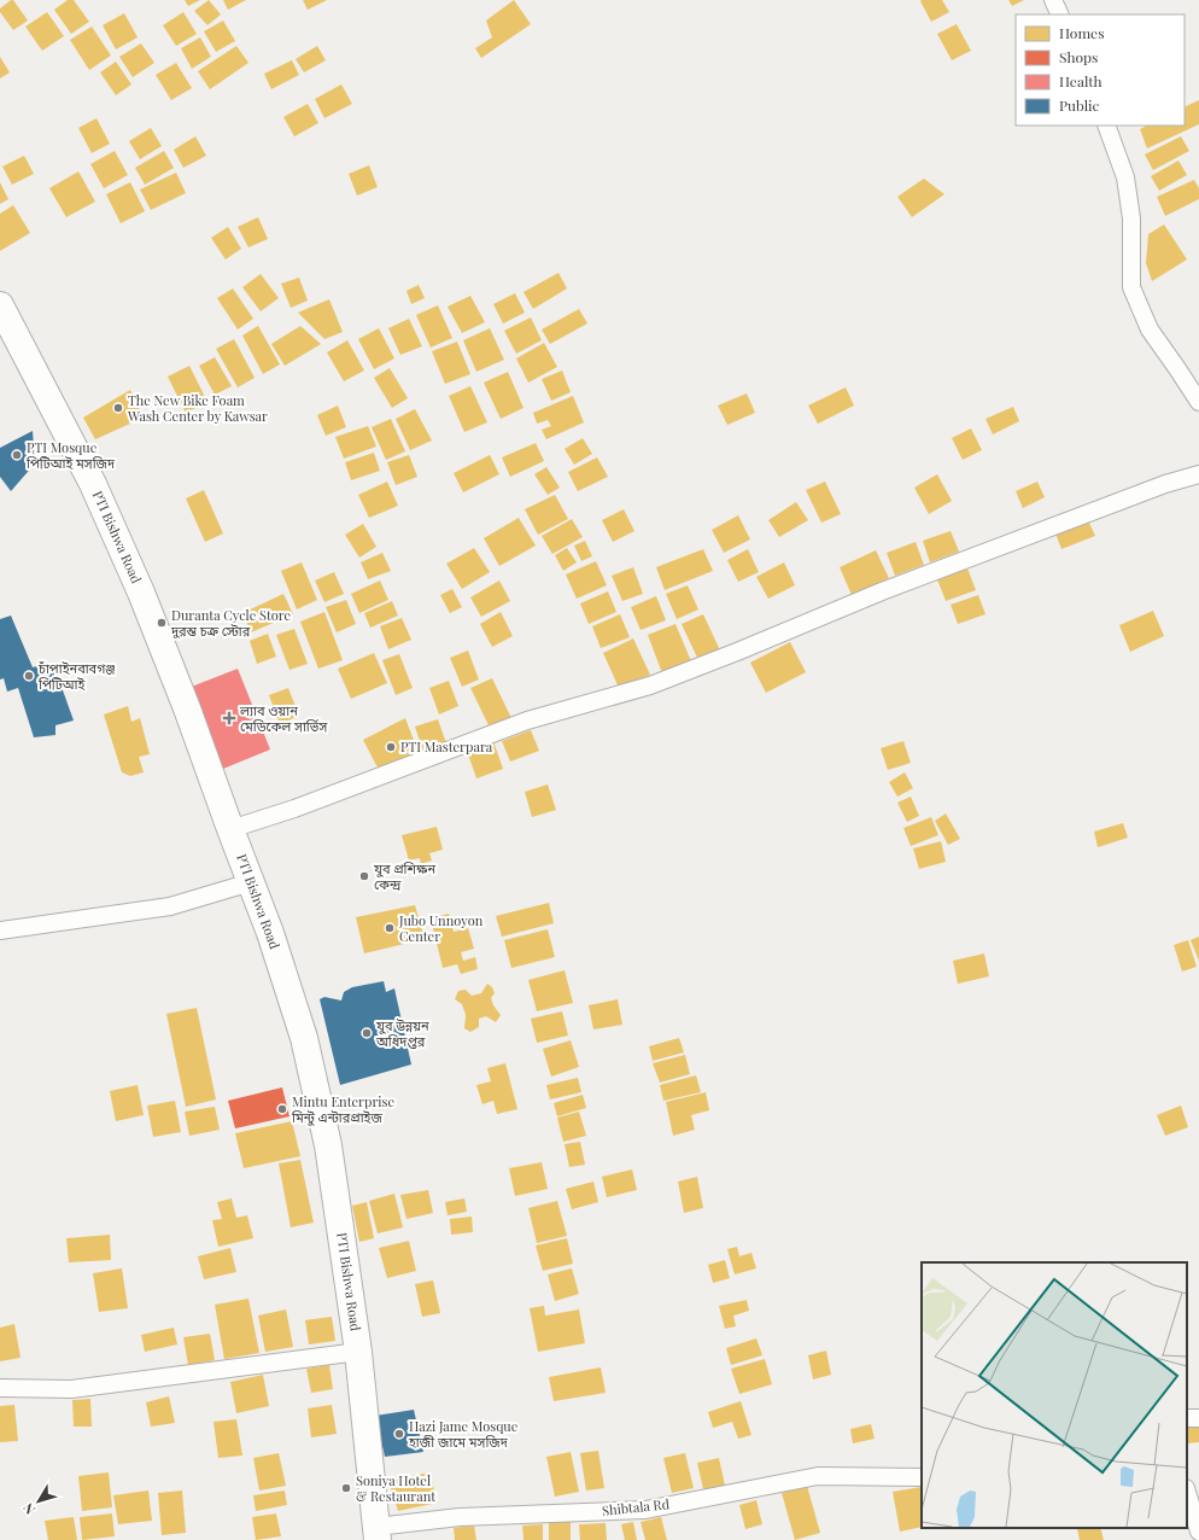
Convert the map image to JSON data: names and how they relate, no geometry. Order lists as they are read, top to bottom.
{
  "streets": {
    "highway": ["PTI Bishwa Road"],
    "street": ["Shibtala Rd"]
  },
  "crossings": [
    ["PTI Bishwa Road", "Shibtala Rd"]
  ],
  "places": {
    "other": [
      "The New Bike Foam Wash Center by Kawsar",
      "PTI Mosque পিটিআই মসজিদ",
      "Duranta Cycle Store দুরন্ত চক্র স্টোর",
      "চাঁপাইনবাবগঞ্জ পিটিআই",
      "PTI Masterpara",
      "যুব প্রশিক্ষন কেন্দ্র",
      "Jubo Unnoyon Center",
      "যুব উন্নয়ন অধিদপ্তর",
      "Mintu Enterprise মিন্টু এন্টারপ্রাইজ",
      "Hazi Jame Mosque হাজী জামে মসজিদ",
      "Soniya Hotel & Restaurant"
    ],
    "health": ["ল্যাব ওয়ান মেডিকেল সার্ভিস"]
  },
  "legend": [
    "Homes",
    "Shops",
    "Health",
    "Public"
  ],
  "north": "bottom left"
}
